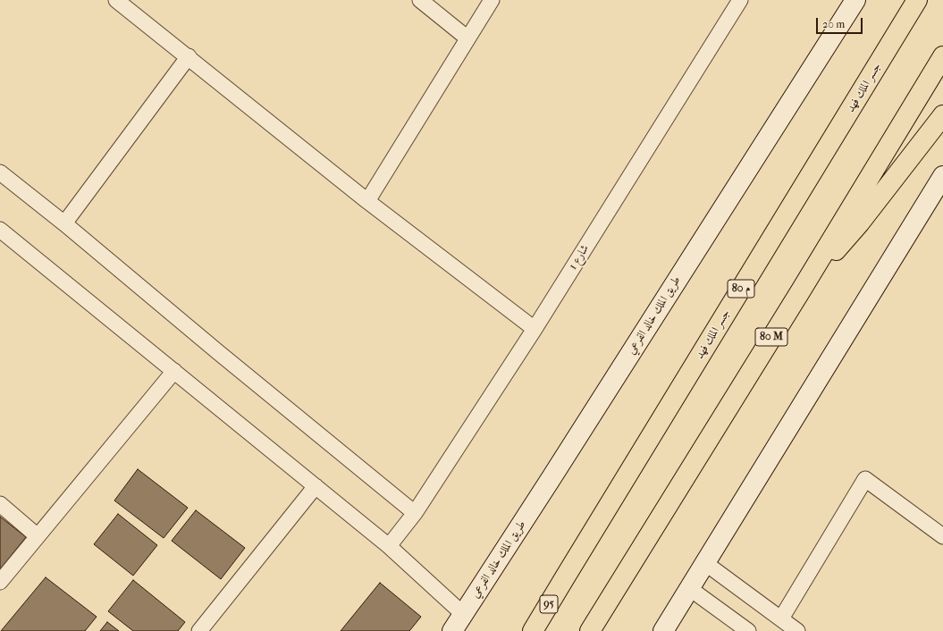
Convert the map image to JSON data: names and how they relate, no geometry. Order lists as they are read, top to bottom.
{
  "streets": {
    "highway": [
      "جسر الملك فهد",
      "م 80",
      "80 M",
      "95"
    ],
    "main road": ["طريق الملك خالد الفرعي"],
    "street": ["شارع 1"]
  },
  "crossings": [
    ["جسر الملك فهد", "95"]
  ],
  "scale_bar": "20 m"
}
